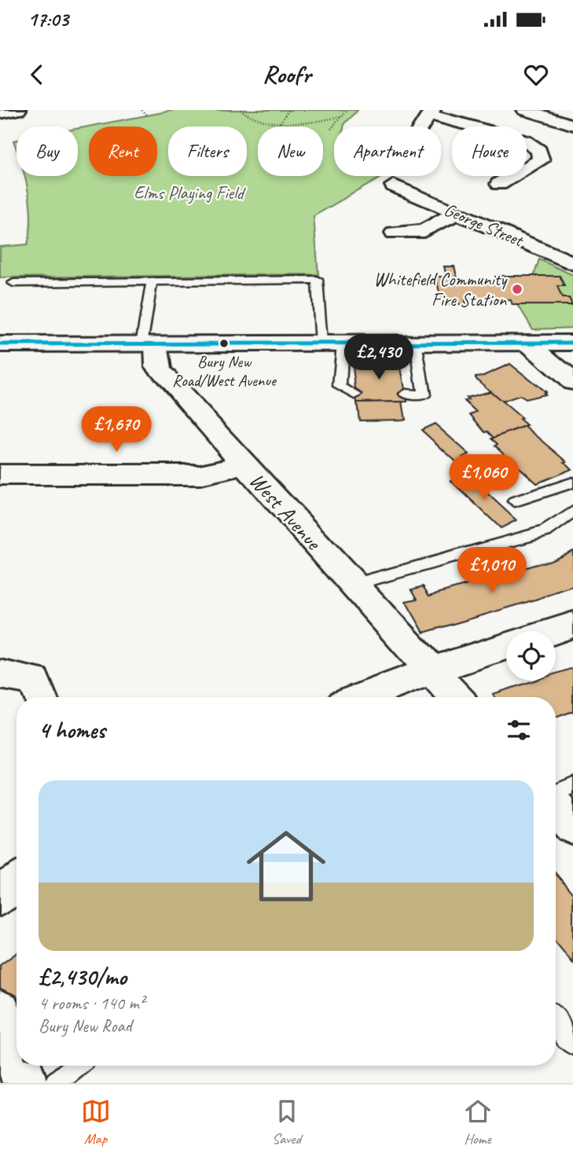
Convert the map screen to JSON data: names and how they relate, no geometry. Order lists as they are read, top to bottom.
{
  "streets": {
    "main road": ["George Street", "West Avenue"]
  },
  "parks": ["Elms Playing Field"],
  "places": ["Whitefield Community Fire Station", "Bury New Road/West Avenue"],
  "page": {
    "status": "17:03",
    "header": "Roofr",
    "chip": [
      "Buy",
      "Rent",
      "Filters",
      "New",
      "Apartment",
      "House"
    ],
    "price": [
      "£2,430",
      "£1,670",
      "£1,060",
      "£1,010"
    ],
    "heading": "4 homes",
    "list": [
      {
        "name": "£2,430/mo",
        "note": "4 rooms · 140 m² · Bury New Road"
      }
    ],
    "tabs": ["Map", "Saved", "Home"]
  }
}
